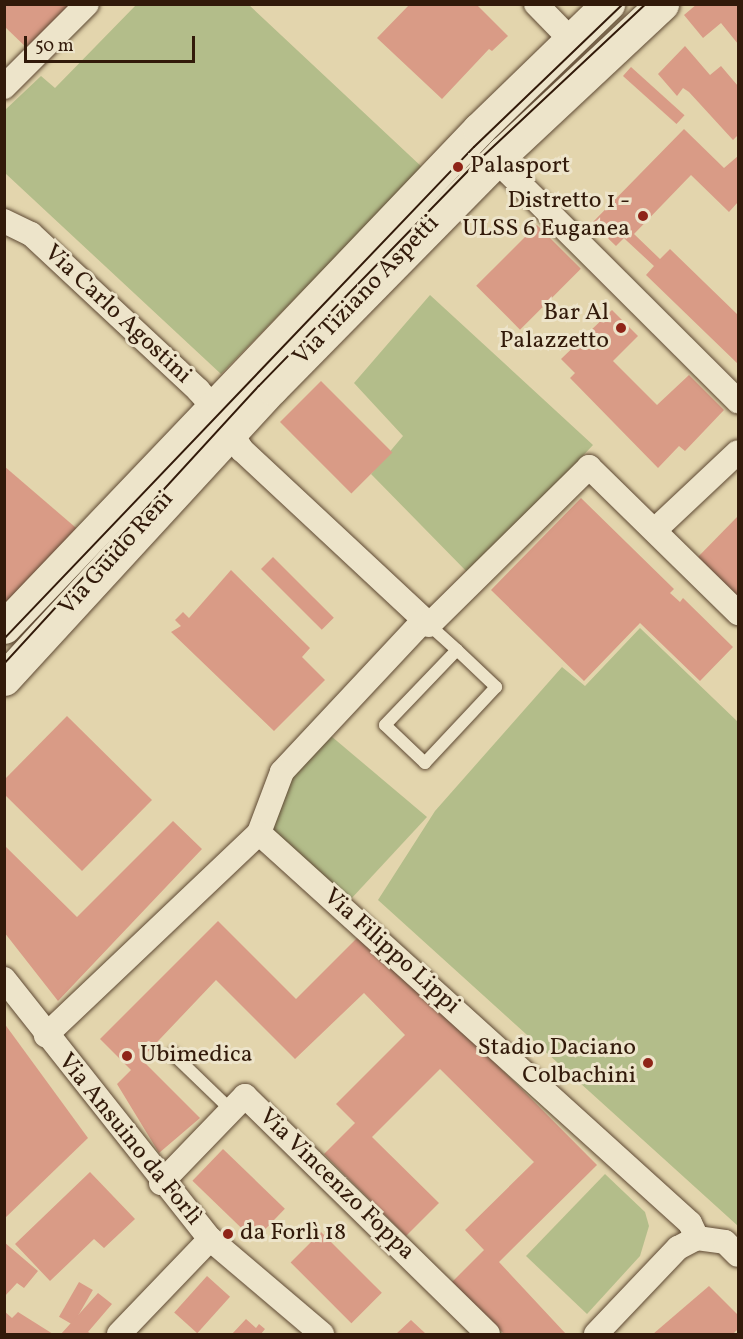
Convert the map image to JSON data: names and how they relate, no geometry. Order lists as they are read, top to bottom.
{
  "streets": {
    "street": [
      "Via Tiziano Aspetti",
      "Via Carlo Agostini",
      "Via Guido Reni",
      "Via Filippo Lippi",
      "Via Ansuino da Forlì",
      "Via Vincenzo Foppa"
    ]
  },
  "crossings": [
    ["Via Tiziano Aspetti", "Via Carlo Agostini"],
    ["Via Tiziano Aspetti", "Via Guido Reni"],
    ["Via Carlo Agostini", "Via Guido Reni"],
    ["Via Ansuino da Forlì", "Via Vincenzo Foppa"]
  ],
  "places": [
    "Palasport",
    "Distretto 1 - ULSS 6 Euganea",
    "Bar Al Palazzetto",
    "Ubimedica",
    "Stadio Daciano Colbachini",
    "da Forlì 18"
  ],
  "scale_bar": "50 m"
}
